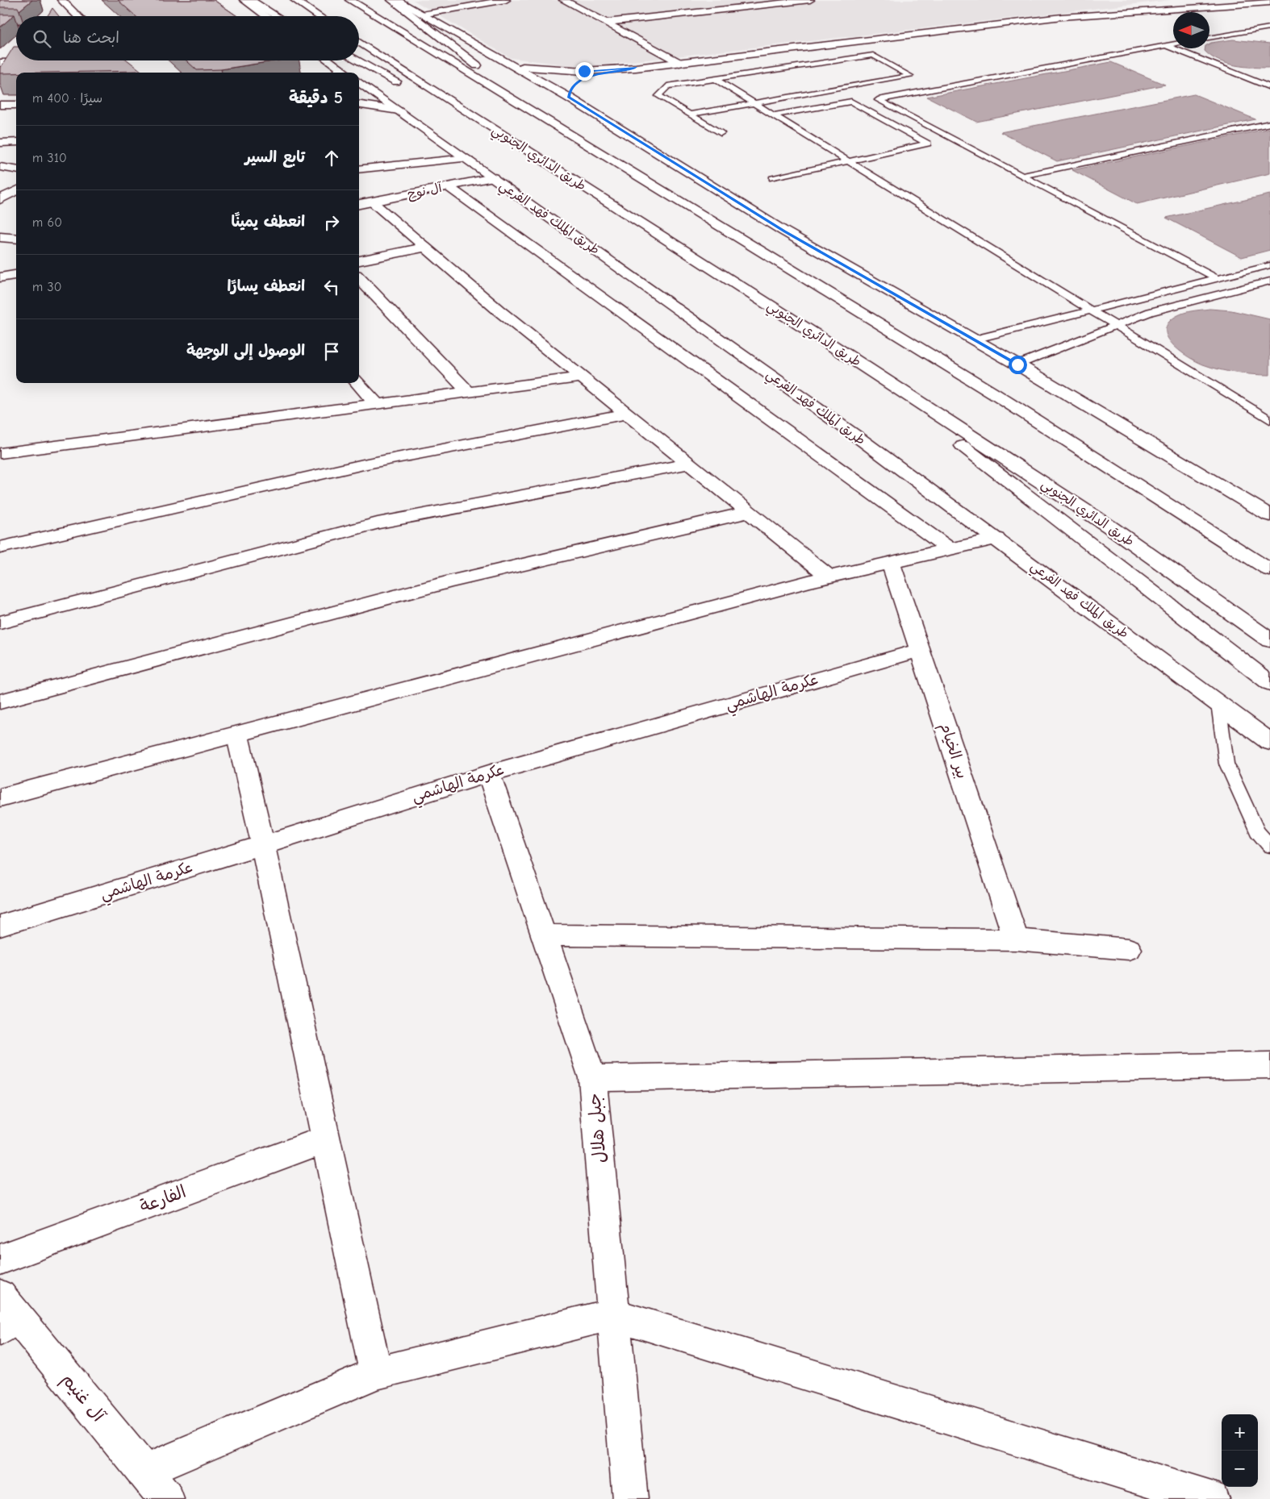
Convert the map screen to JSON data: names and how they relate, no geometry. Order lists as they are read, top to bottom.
{
  "streets": {
    "main road": [
      "طريق الدائري الجنوبي",
      "آل نوح",
      "طريق الملك فهد الفرعي",
      "عكرمة الهاشمي",
      "بير الخيام",
      "جبل هلال",
      "الفارعة",
      "آل غنيم"
    ]
  },
  "crossings": [
    ["آل نوح", "طريق الملك فهد الفرعي"],
    ["عكرمة الهاشمي", "بير الخيام"],
    ["عكرمة الهاشمي", "جبل هلال"]
  ],
  "north": "left",
  "page": {
    "search": "ابحث هنا",
    "heading": ["5 دقيقة", "سيرًا · 400 m"],
    "list": [
      ["تابع السير", "310 m"],
      ["انعطف يمينًا", "60 m"],
      ["انعطف يسارًا", "30 m"],
      "الوصول إلى الوجهة"
    ],
    "map_buttons": ["+", "−"]
  }
}
